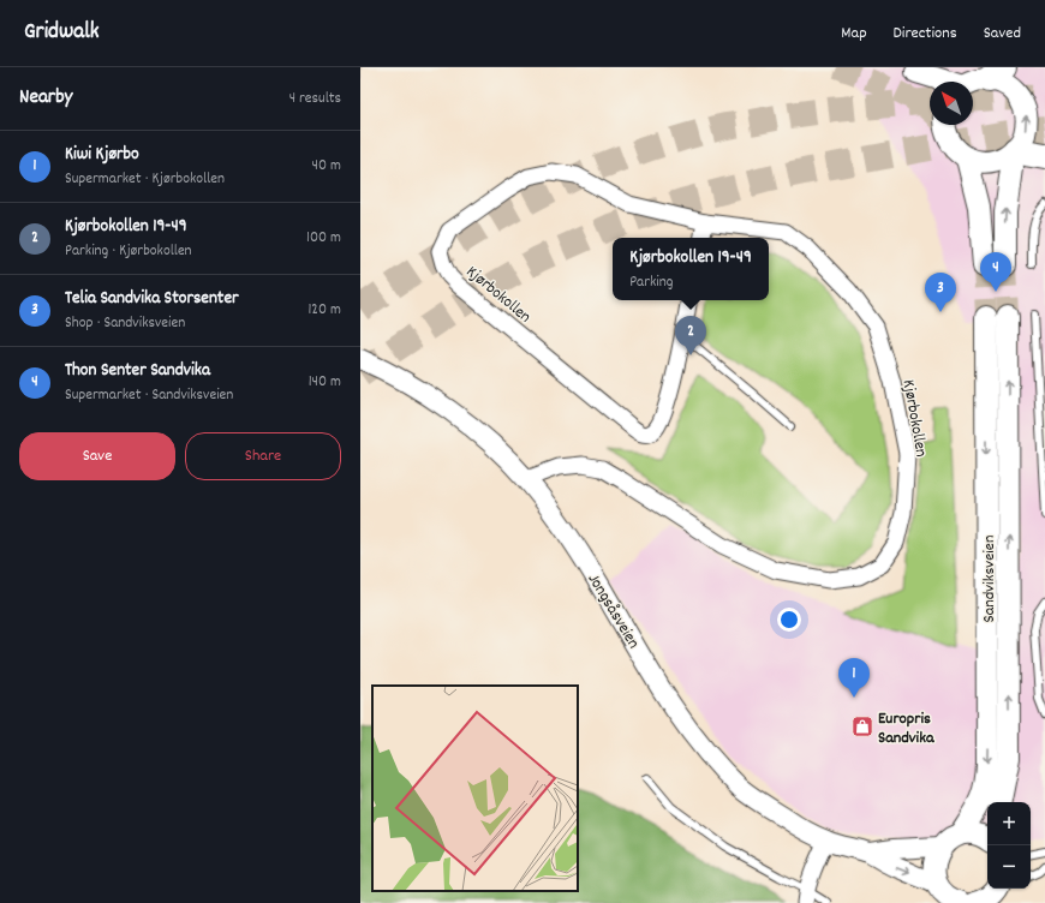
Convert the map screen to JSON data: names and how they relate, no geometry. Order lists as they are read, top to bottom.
{
  "streets": {
    "main road": ["Sandviksveien"],
    "street": ["Kjørbokollen", "Jongsåsveien"]
  },
  "crossings": [
    ["Kjørbokollen", "Jongsåsveien"]
  ],
  "places": {
    "shop": ["Europris Sandvika"]
  },
  "north": "top left",
  "page": {
    "header": "Gridwalk",
    "nav": ["Map", "Directions", "Saved"],
    "heading": ["Nearby", "4 results"],
    "list": [
      {
        "mark": "1",
        "name": "Kiwi Kjørbo",
        "note": "Supermarket · Kjørbokollen",
        "value": "40 m"
      },
      {
        "mark": "2",
        "name": "Kjørbokollen 19-49",
        "note": "Parking · Kjørbokollen",
        "value": "100 m"
      },
      {
        "mark": "3",
        "name": "Telia Sandvika Storsenter",
        "note": "Shop · Sandviksveien",
        "value": "120 m"
      },
      {
        "mark": "4",
        "name": "Thon Senter Sandvika",
        "note": "Supermarket · Sandviksveien",
        "value": "140 m"
      }
    ],
    "popup": ["Kjørbokollen 19-49", "Parking"],
    "pins": [
      "4",
      "3",
      "2",
      "1"
    ],
    "buttons": ["Save", "Share"],
    "map_buttons": ["+", "−"]
  }
}
